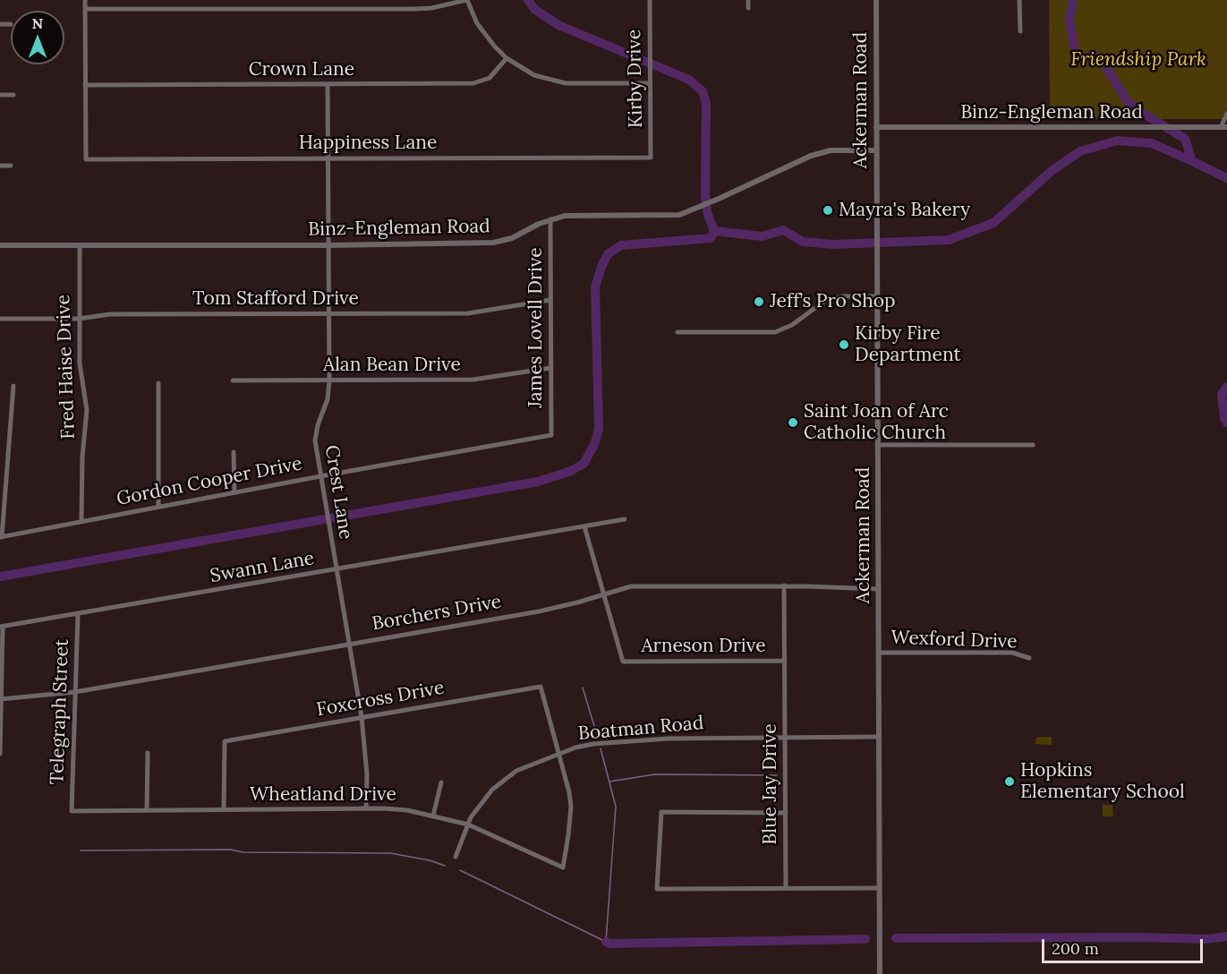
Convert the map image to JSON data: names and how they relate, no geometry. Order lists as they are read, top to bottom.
{
  "streets": {
    "street": [
      "Crown Lane",
      "Kirby Drive",
      "Ackerman Road",
      "Binz-Engleman Road",
      "Happiness Lane",
      "Tom Stafford Drive",
      "James Lovell Drive",
      "Alan Bean Drive",
      "Fred Haise Drive",
      "Gordon Cooper Drive",
      "Crest Lane",
      "Swann Lane",
      "Borchers Drive",
      "Wexford Drive",
      "Arneson Drive",
      "Foxcross Drive",
      "Telegraph Street",
      "Boatman Road",
      "Blue Jay Drive",
      "Wheatland Drive"
    ]
  },
  "crossings": [
    ["Crown Lane", "Happiness Lane"],
    ["Crown Lane", "Crest Lane"],
    ["Kirby Drive", "Happiness Lane"],
    ["Ackerman Road", "Binz-Engleman Road"],
    ["Ackerman Road", "Borchers Drive"],
    ["Ackerman Road", "Wexford Drive"],
    ["Ackerman Road", "Boatman Road"],
    ["Binz-Engleman Road", "James Lovell Drive"],
    ["Binz-Engleman Road", "Fred Haise Drive"],
    ["Binz-Engleman Road", "Crest Lane"],
    ["Happiness Lane", "Crest Lane"],
    ["Tom Stafford Drive", "James Lovell Drive"],
    ["Tom Stafford Drive", "Fred Haise Drive"],
    ["Tom Stafford Drive", "Crest Lane"],
    ["James Lovell Drive", "Alan Bean Drive"],
    ["James Lovell Drive", "Gordon Cooper Drive"],
    ["Alan Bean Drive", "Crest Lane"],
    ["Fred Haise Drive", "Gordon Cooper Drive"],
    ["Gordon Cooper Drive", "Crest Lane"],
    ["Crest Lane", "Swann Lane"],
    ["Crest Lane", "Borchers Drive"],
    ["Crest Lane", "Foxcross Drive"],
    ["Crest Lane", "Wheatland Drive"],
    ["Swann Lane", "Telegraph Street"],
    ["Borchers Drive", "Arneson Drive"],
    ["Borchers Drive", "Telegraph Street"],
    ["Borchers Drive", "Blue Jay Drive"],
    ["Arneson Drive", "Blue Jay Drive"],
    ["Foxcross Drive", "Boatman Road"],
    ["Foxcross Drive", "Wheatland Drive"],
    ["Telegraph Street", "Wheatland Drive"],
    ["Boatman Road", "Blue Jay Drive"],
    ["Boatman Road", "Wheatland Drive"]
  ],
  "parks": ["Friendship Park"],
  "places": [
    "Mayra's Bakery",
    "Jeff’s Pro Shop",
    "Kirby Fire Department",
    "Saint Joan of Arc Catholic Church",
    "Hopkins Elementary School"
  ],
  "scale_bar": "200 m",
  "north": "top"
}
